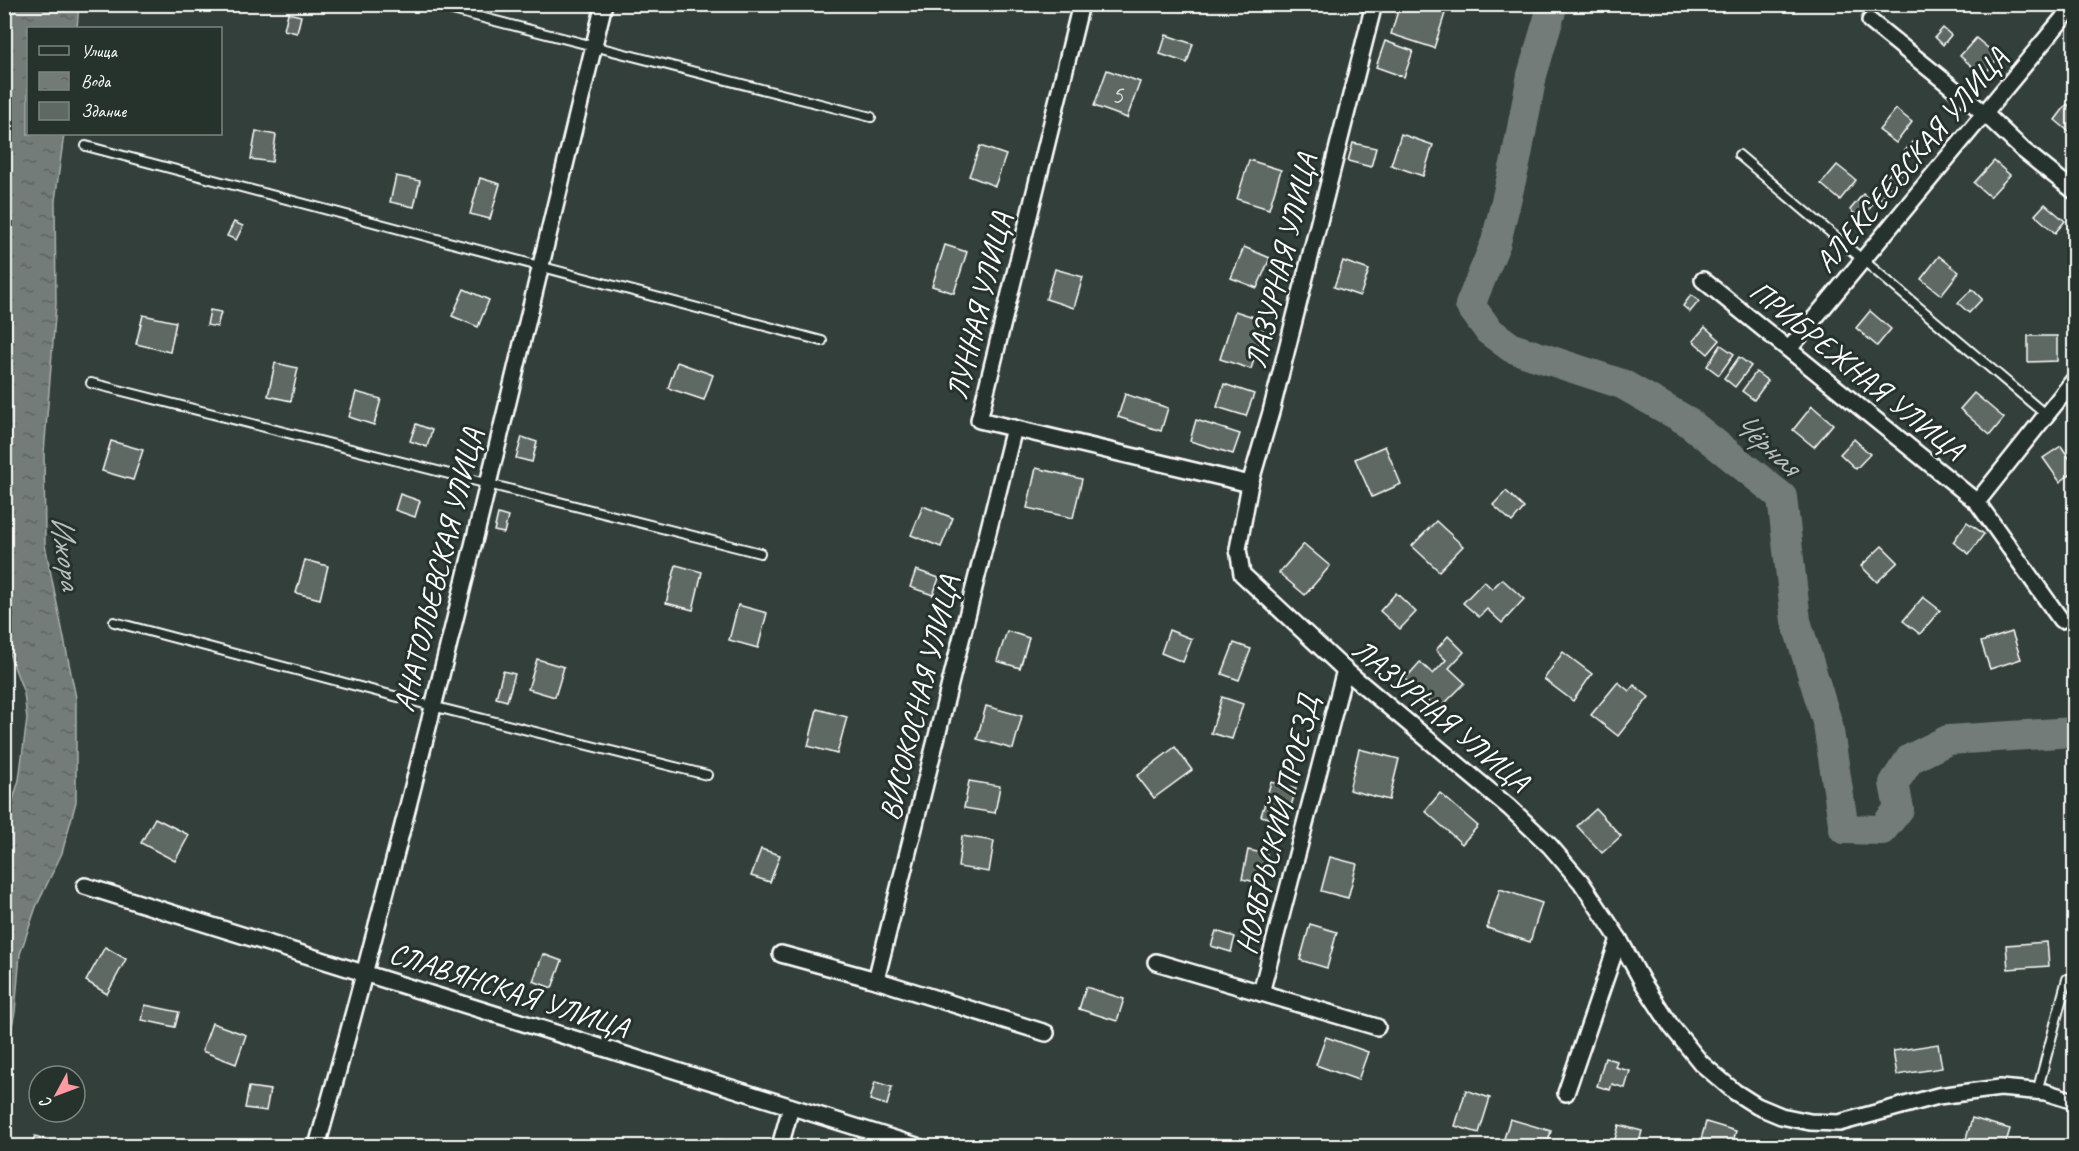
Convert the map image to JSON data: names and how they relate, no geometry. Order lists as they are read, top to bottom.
{
  "streets": {
    "street": [
      "АЛЕКСЕЕВСКАЯ УЛИЦА",
      "ЛАЗУРНАЯ УЛИЦА",
      "ЛУННАЯ УЛИЦА",
      "ПРИБРЕЖНАЯ УЛИЦА",
      "АНАТОЛЬЕВСКАЯ УЛИЦА",
      "ВИСОКОСНАЯ УЛИЦА",
      "НОЯБРЬСКИЙ ПРОЕЗД",
      "СЛАВЯНСКАЯ УЛИЦА"
    ]
  },
  "crossings": [
    ["АЛЕКСЕЕВСКАЯ УЛИЦА", "ПРИБРЕЖНАЯ УЛИЦА"],
    ["ЛАЗУРНАЯ УЛИЦА", "ЛУННАЯ УЛИЦА"],
    ["ЛАЗУРНАЯ УЛИЦА", "НОЯБРЬСКИЙ ПРОЕЗД"],
    ["ЛУННАЯ УЛИЦА", "ВИСОКОСНАЯ УЛИЦА"],
    ["АНАТОЛЬЕВСКАЯ УЛИЦА", "СЛАВЯНСКАЯ УЛИЦА"]
  ],
  "water": ["Чёрная", "Ижора"],
  "house_numbers": ["5"],
  "legend": ["Улица", "Вода", "Здание"],
  "north": "bottom left"
}
